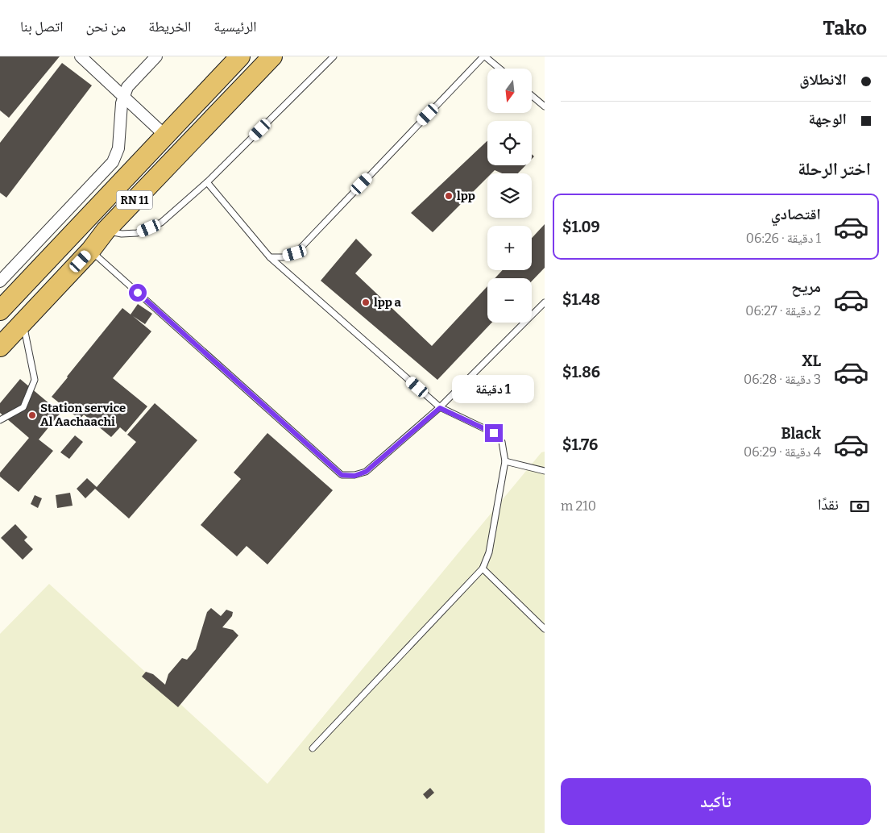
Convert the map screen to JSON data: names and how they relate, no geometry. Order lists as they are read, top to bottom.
{
  "streets": {
    "highway": ["RN 11"]
  },
  "places": ["lpp", "lpp a", "Station service Al Aachaachi"],
  "north": "bottom",
  "page": {
    "header": "Tako",
    "nav": [
      "الرئيسية",
      "الخريطة",
      "من نحن",
      "اتصل بنا"
    ],
    "banner": ["الانطلاق", "الوجهة"],
    "map_buttons": ["+", "−"],
    "heading": "اختر الرحلة",
    "list": [
      {
        "name": "اقتصادي",
        "note": "1 دقيقة · 06:26",
        "value": "$1.09"
      },
      {
        "name": "مريح",
        "note": "2 دقيقة · 06:27",
        "value": "$1.48"
      },
      {
        "name": "XL",
        "note": "3 دقيقة · 06:28",
        "value": "$1.86"
      },
      {
        "name": "Black",
        "note": "4 دقيقة · 06:29",
        "value": "$1.76"
      }
    ],
    "bubble": "1 دقيقة",
    "pay": ["نقدًا", "210 m"],
    "buttons": "تأكيد"
  }
}
